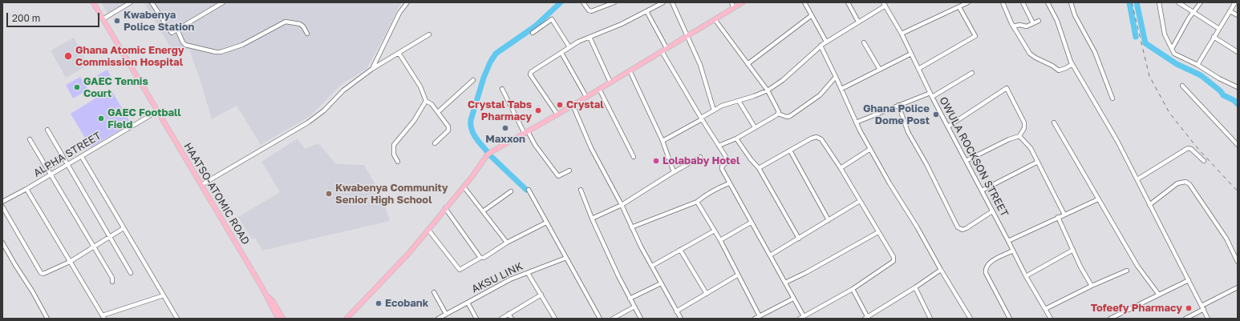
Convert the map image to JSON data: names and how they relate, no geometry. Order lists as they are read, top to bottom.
{
  "streets": {
    "main road": ["HAATSO-ATOMIC ROAD"],
    "street": ["ALPHA STREET", "OWULA ROCKSON STREET", "AKSU LINK"]
  },
  "crossings": [
    ["ALPHA STREET", "HAATSO-ATOMIC ROAD"]
  ],
  "places": [
    "Kwabenya Police Station",
    "Ghana Atomic Energy Commission Hospital",
    "GAEC Tennis Court",
    "Crystal",
    "Crystal Tabs Pharmacy",
    "Ghana Police Dome Post",
    "GAEC Football Field",
    "Maxxon",
    "Lolababy Hotel",
    "Kwabenya Community Senior High School",
    "Ecobank",
    "Tofeefy Pharmacy"
  ],
  "scale_bar": "200 m"
}
